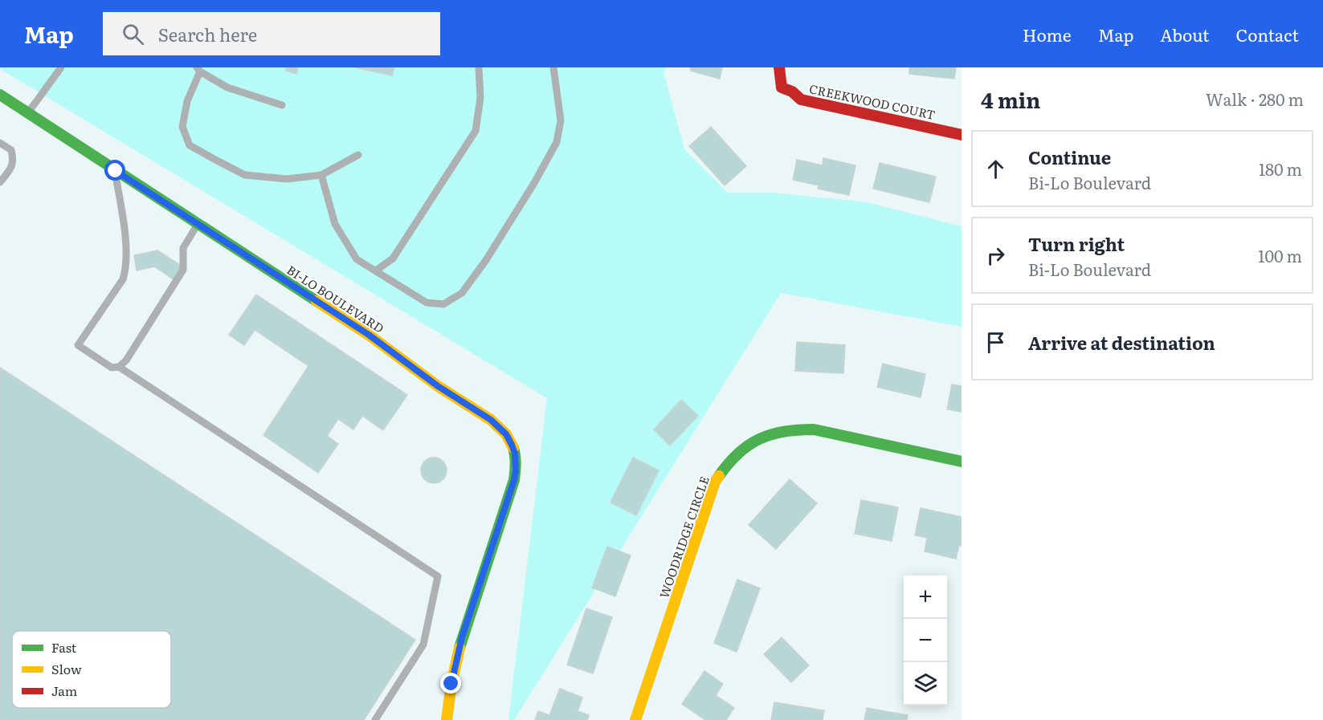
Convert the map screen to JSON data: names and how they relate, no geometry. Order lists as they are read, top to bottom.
{
  "streets": {
    "street": ["CREEKWOOD COURT", "BI-LO BOULEVARD", "WOODRIDGE CIRCLE"]
  },
  "legend": ["Fast", "Slow", "Jam"],
  "page": {
    "header": "Map",
    "search": "Search here",
    "nav": [
      "Home",
      "Map",
      "About",
      "Contact"
    ],
    "heading": ["4 min", "Walk · 280 m"],
    "list": [
      ["Continue", "Bi-Lo Boulevard", "180 m"],
      ["Turn right", "Bi-Lo Boulevard", "100 m"],
      "Arrive at destination"
    ],
    "map_buttons": ["+", "−"]
  }
}
